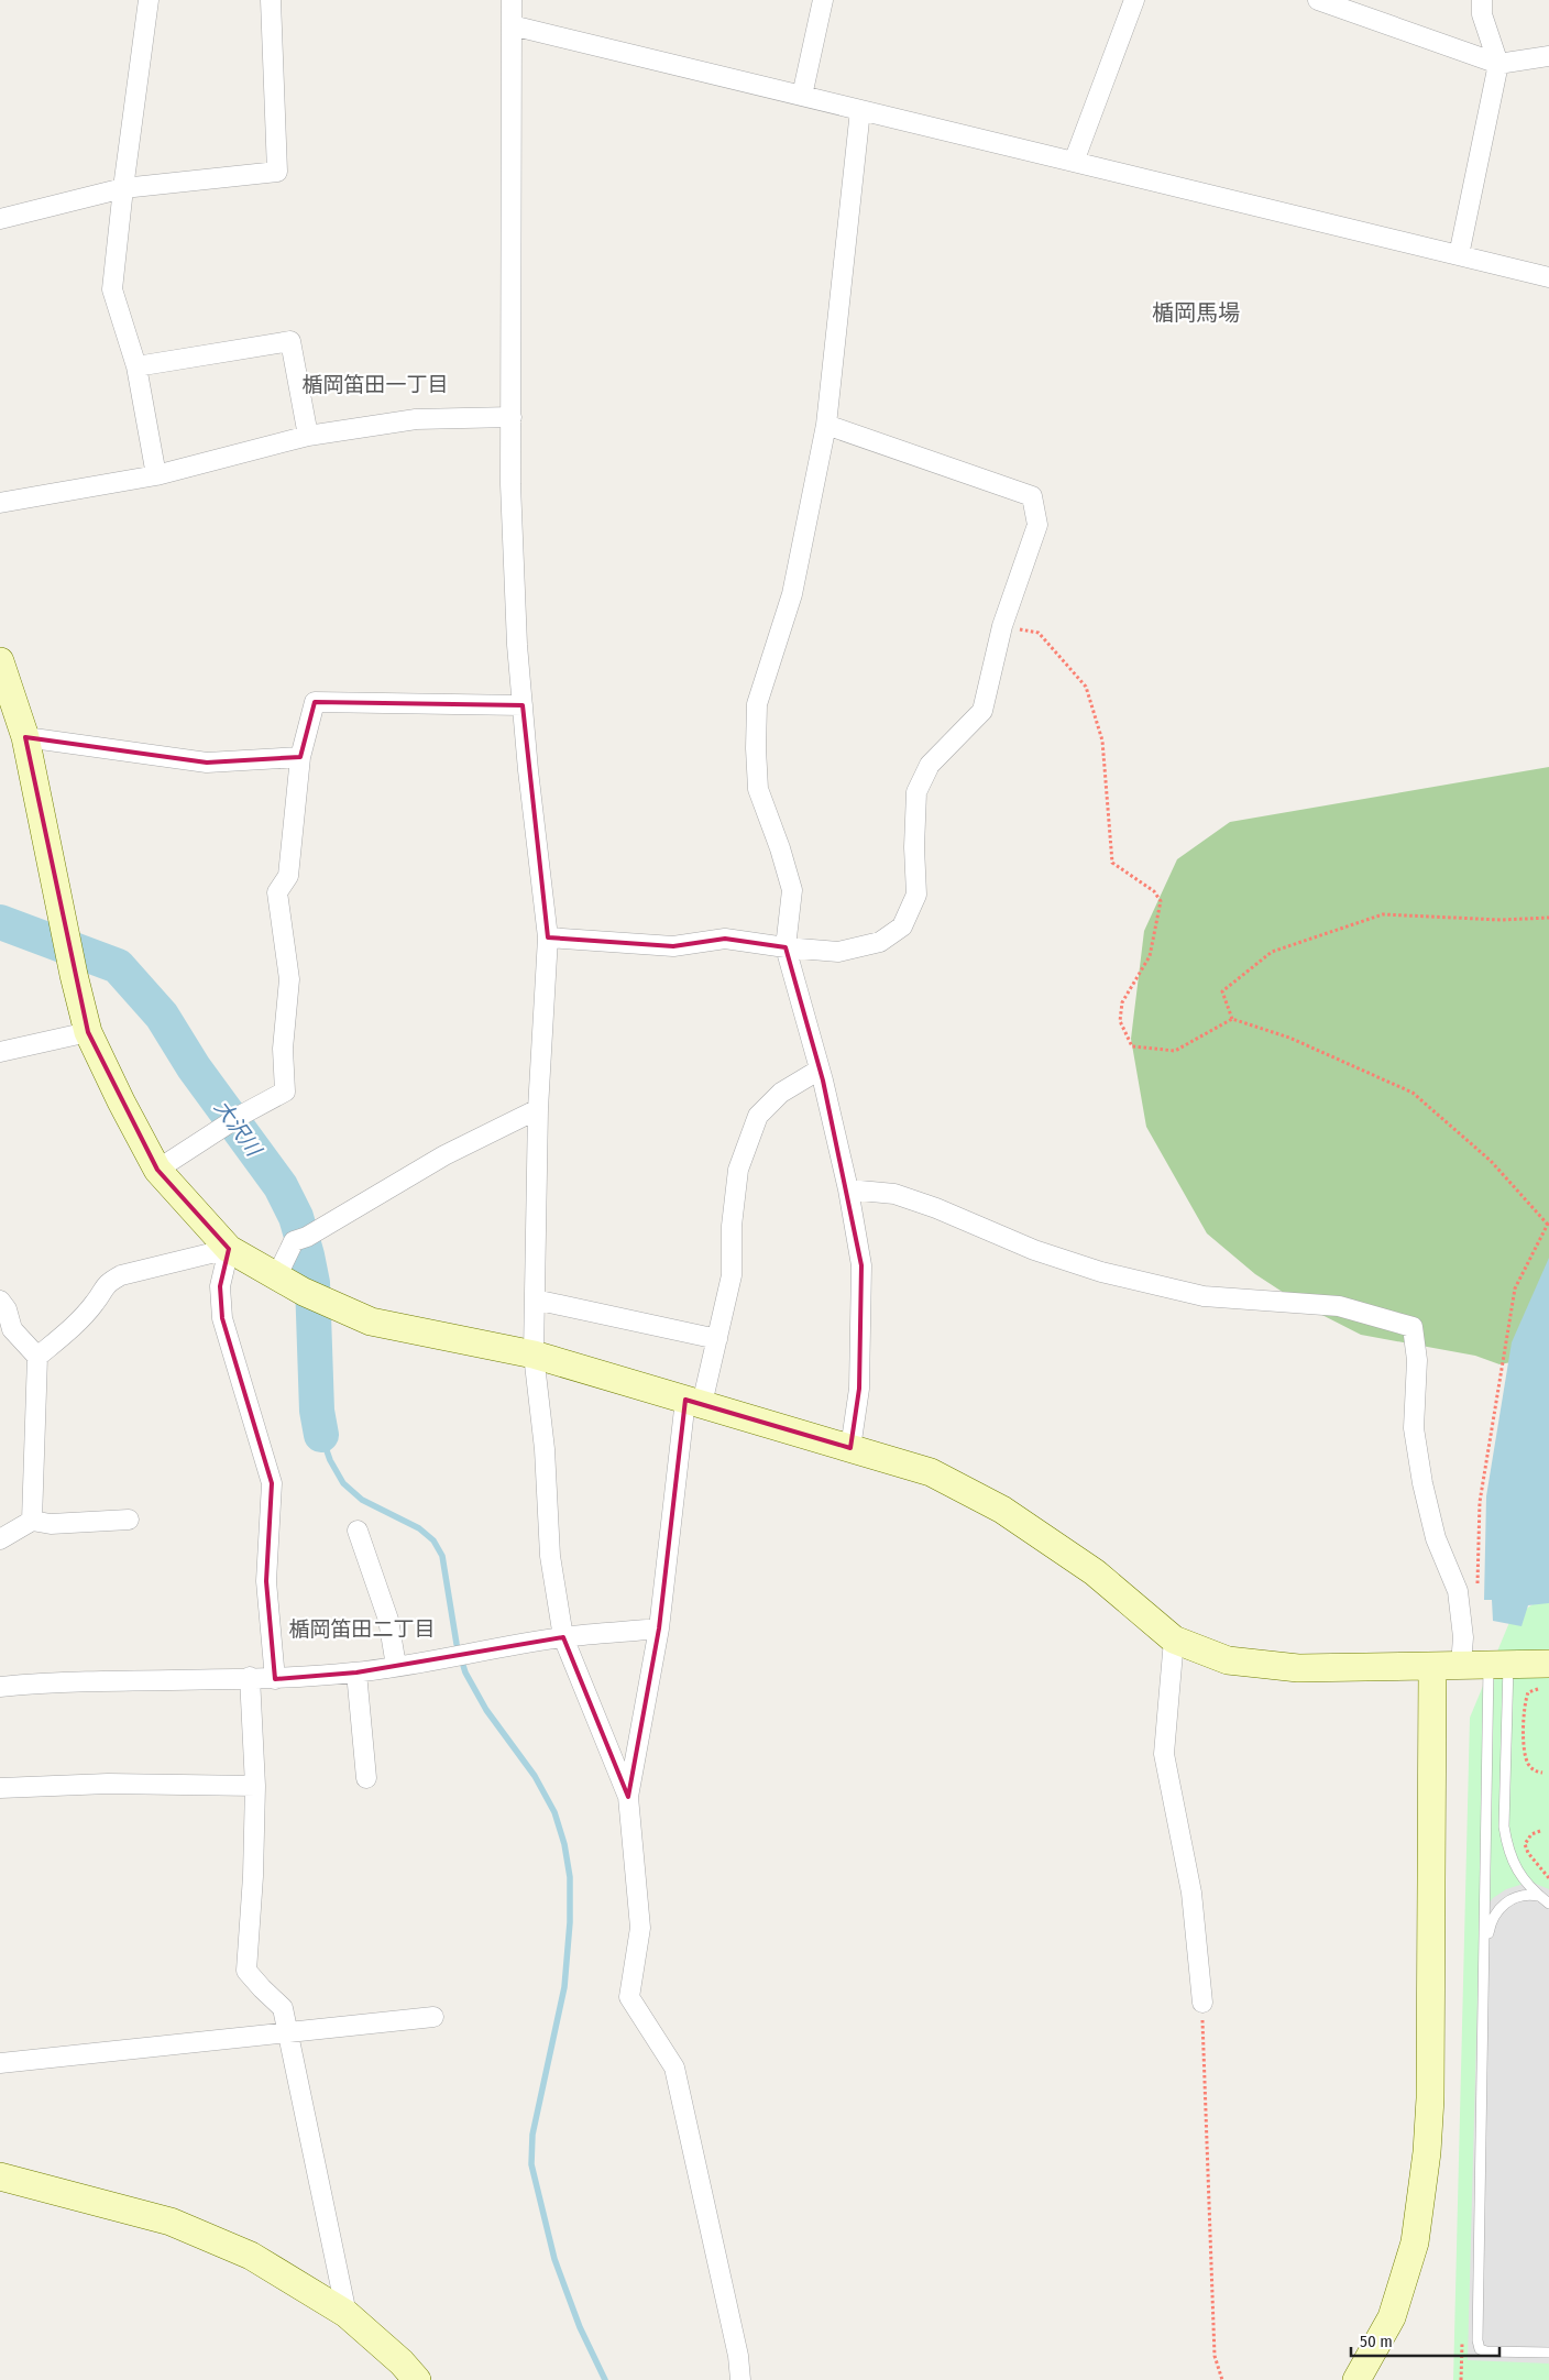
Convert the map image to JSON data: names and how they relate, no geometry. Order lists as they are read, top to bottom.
{
  "districts": ["楯岡馬場", "楯岡笛田一丁目", "楯岡笛田二丁目"],
  "water": ["大沢川"],
  "scale_bar": "50 m"
}
